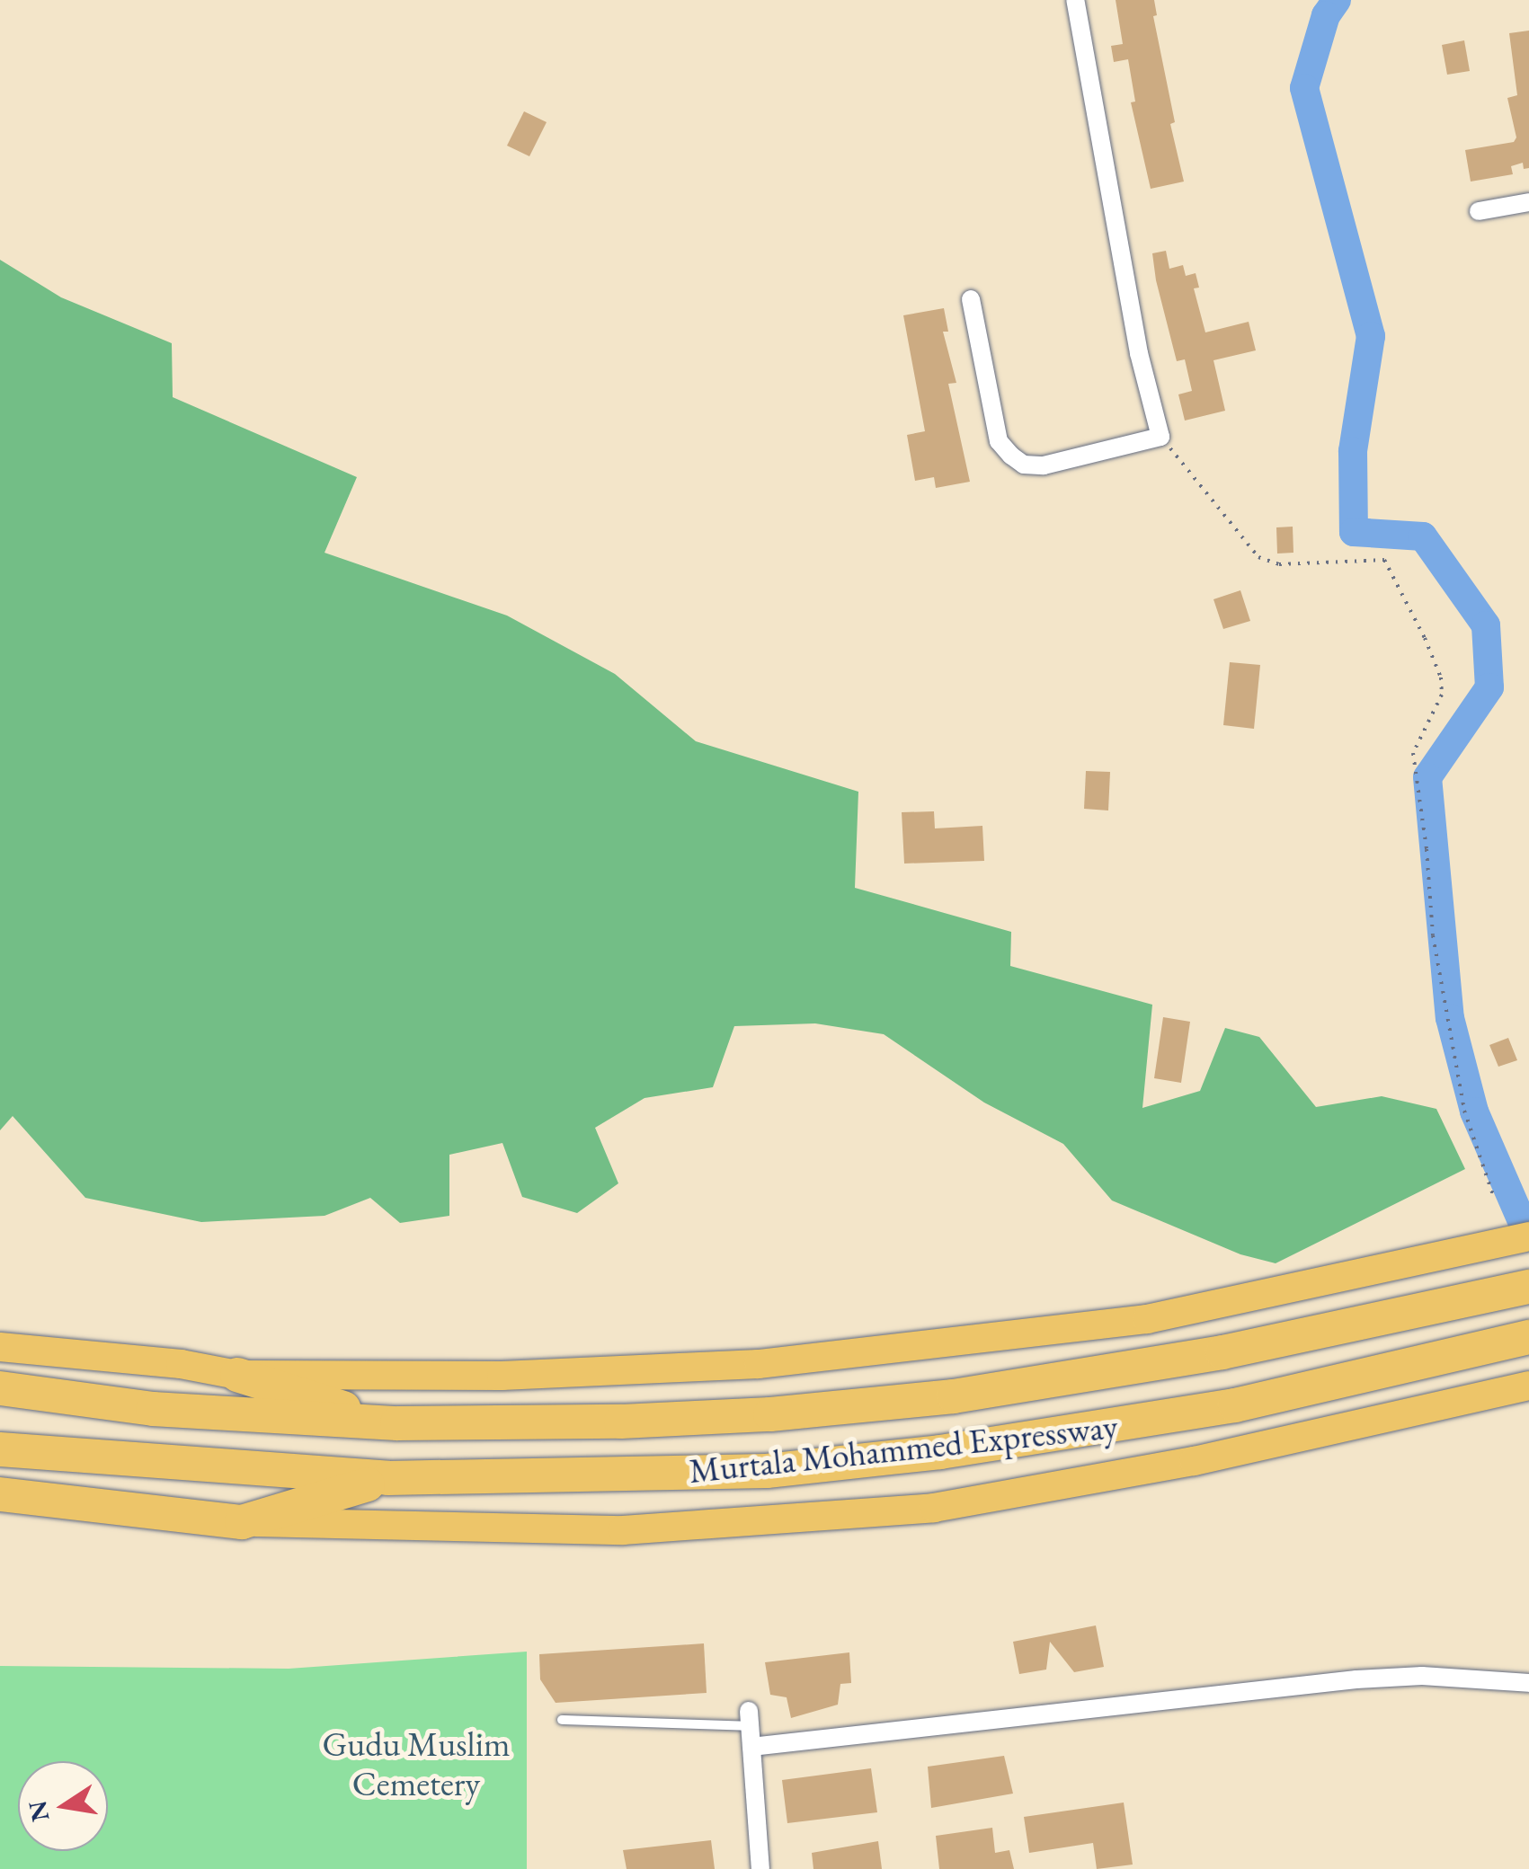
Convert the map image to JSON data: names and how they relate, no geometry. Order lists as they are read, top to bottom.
{
  "streets": {
    "highway": ["Murtala Mohammed Expressway"]
  },
  "parks": ["Gudu Muslim Cemetery"],
  "north": "left"
}
